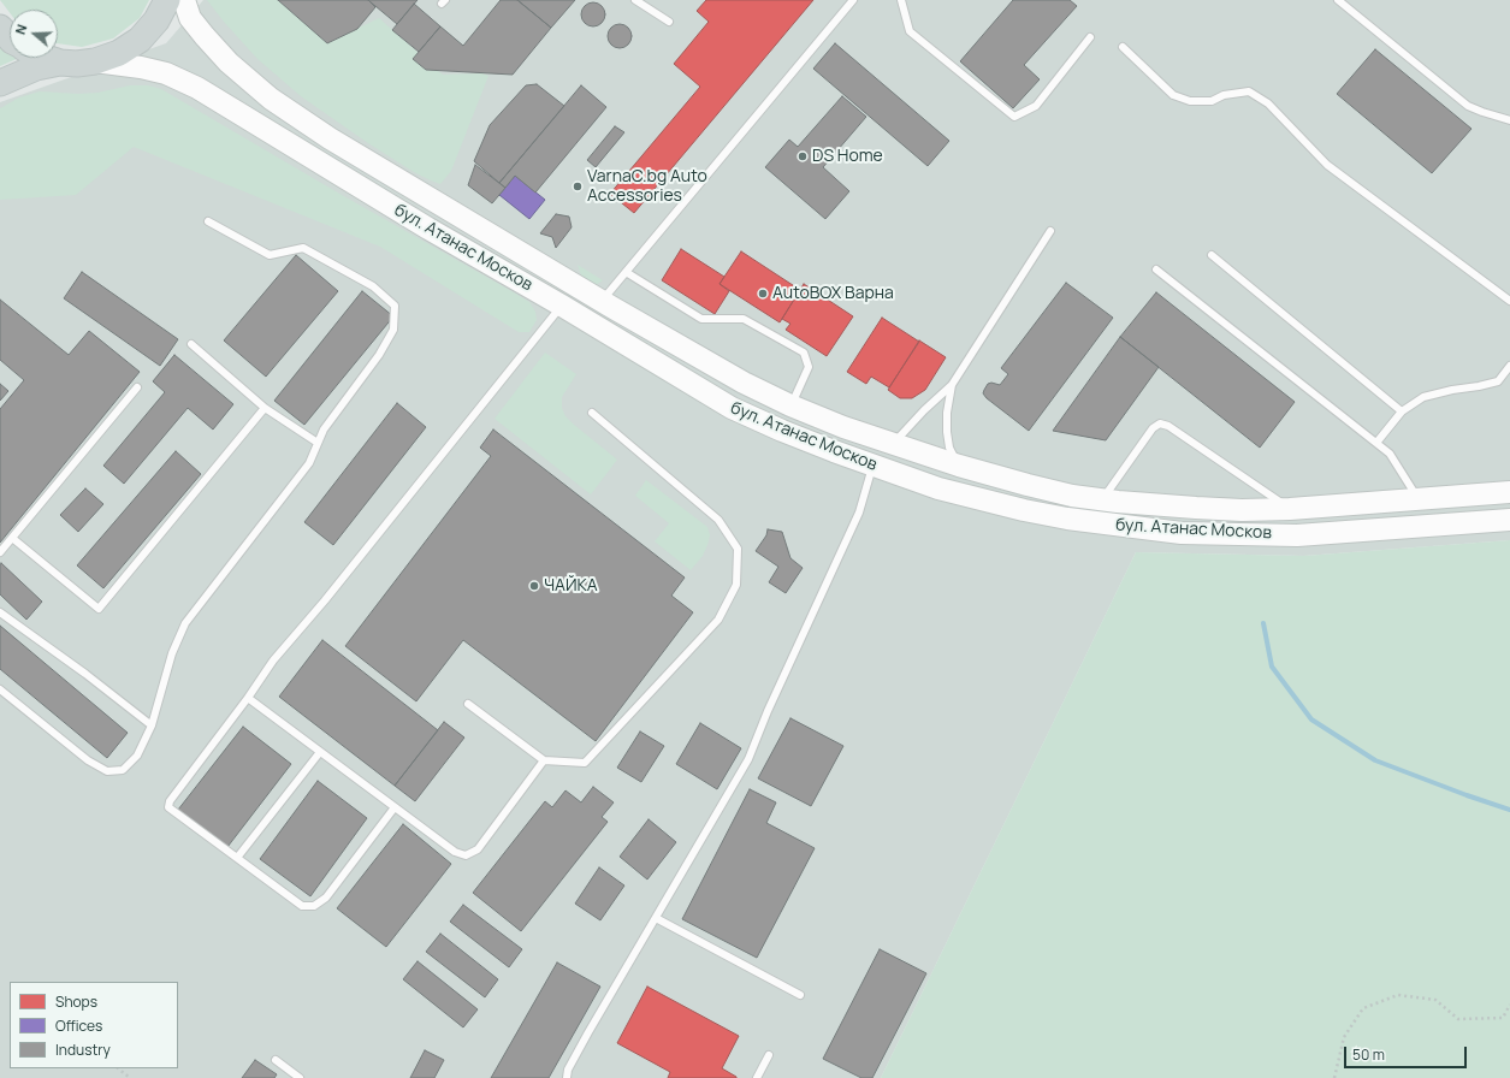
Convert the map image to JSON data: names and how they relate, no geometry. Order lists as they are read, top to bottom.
{
  "streets": {
    "main road": ["бул. Атанас Москов"]
  },
  "places": [
    "DS Home",
    "VarnaC.bg Auto Accessories",
    "AutoBOX Варна",
    "ЧАЙКА"
  ],
  "legend": ["Shops", "Offices", "Industry"],
  "scale_bar": "50 m",
  "north": "left"
}
